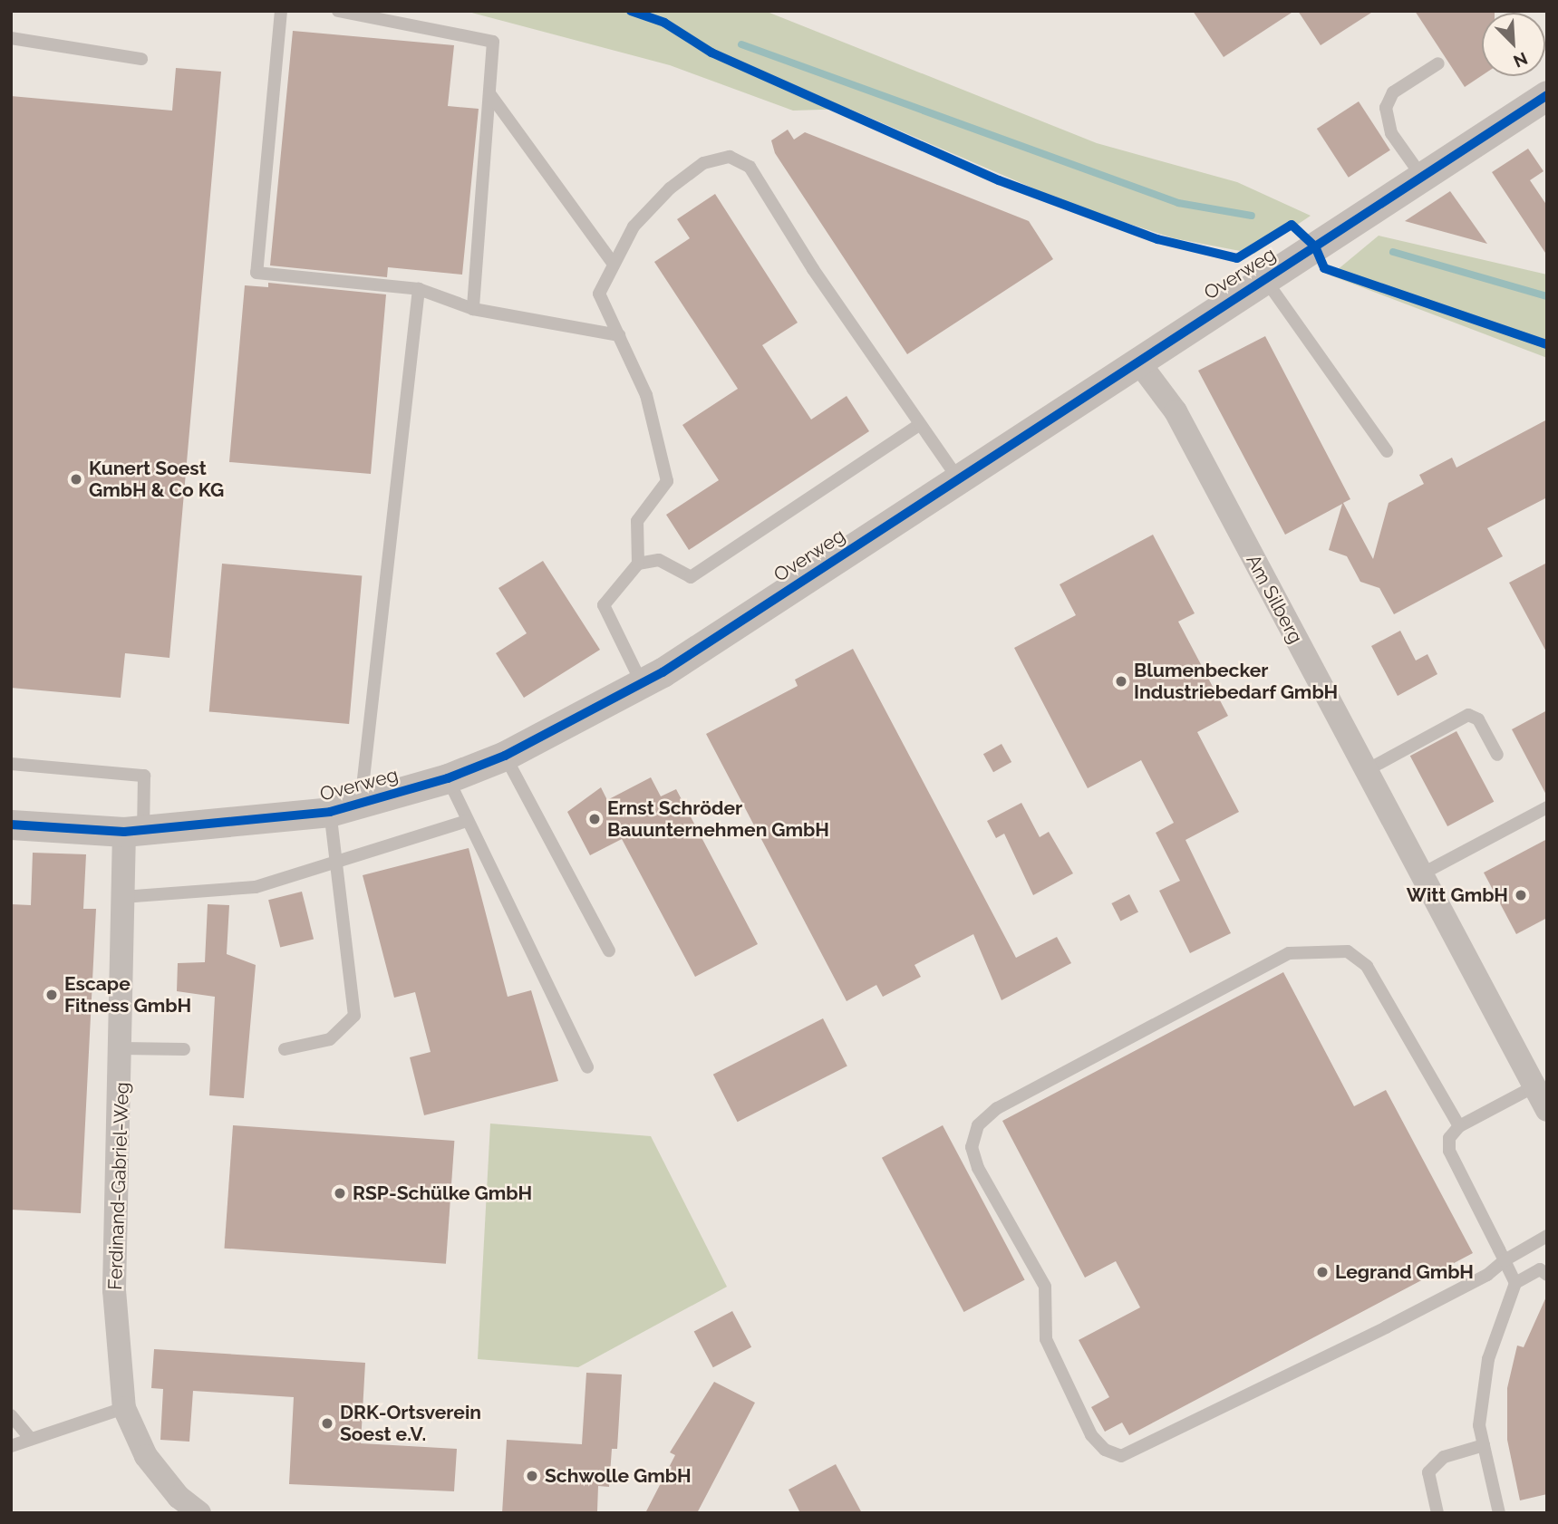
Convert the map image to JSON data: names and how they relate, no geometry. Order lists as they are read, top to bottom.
{
  "streets": {
    "street": ["Overweg", "Am Silberg", "Ferdinand-Gabriel-Weg"]
  },
  "crossings": [
    ["Overweg", "Am Silberg"],
    ["Overweg", "Ferdinand-Gabriel-Weg"]
  ],
  "places": [
    "Kunert Soest GmbH & Co KG",
    "Blumenbecker Industriebedarf GmbH",
    "Ernst Schröder Bauunternehmen GmbH",
    "Witt GmbH",
    "Escape Fitness GmbH",
    "RSP-Schülke GmbH",
    "Legrand GmbH",
    "DRK-Ortsverein Soest e.V.",
    "Schwolle GmbH"
  ],
  "north": "bottom right"
}
